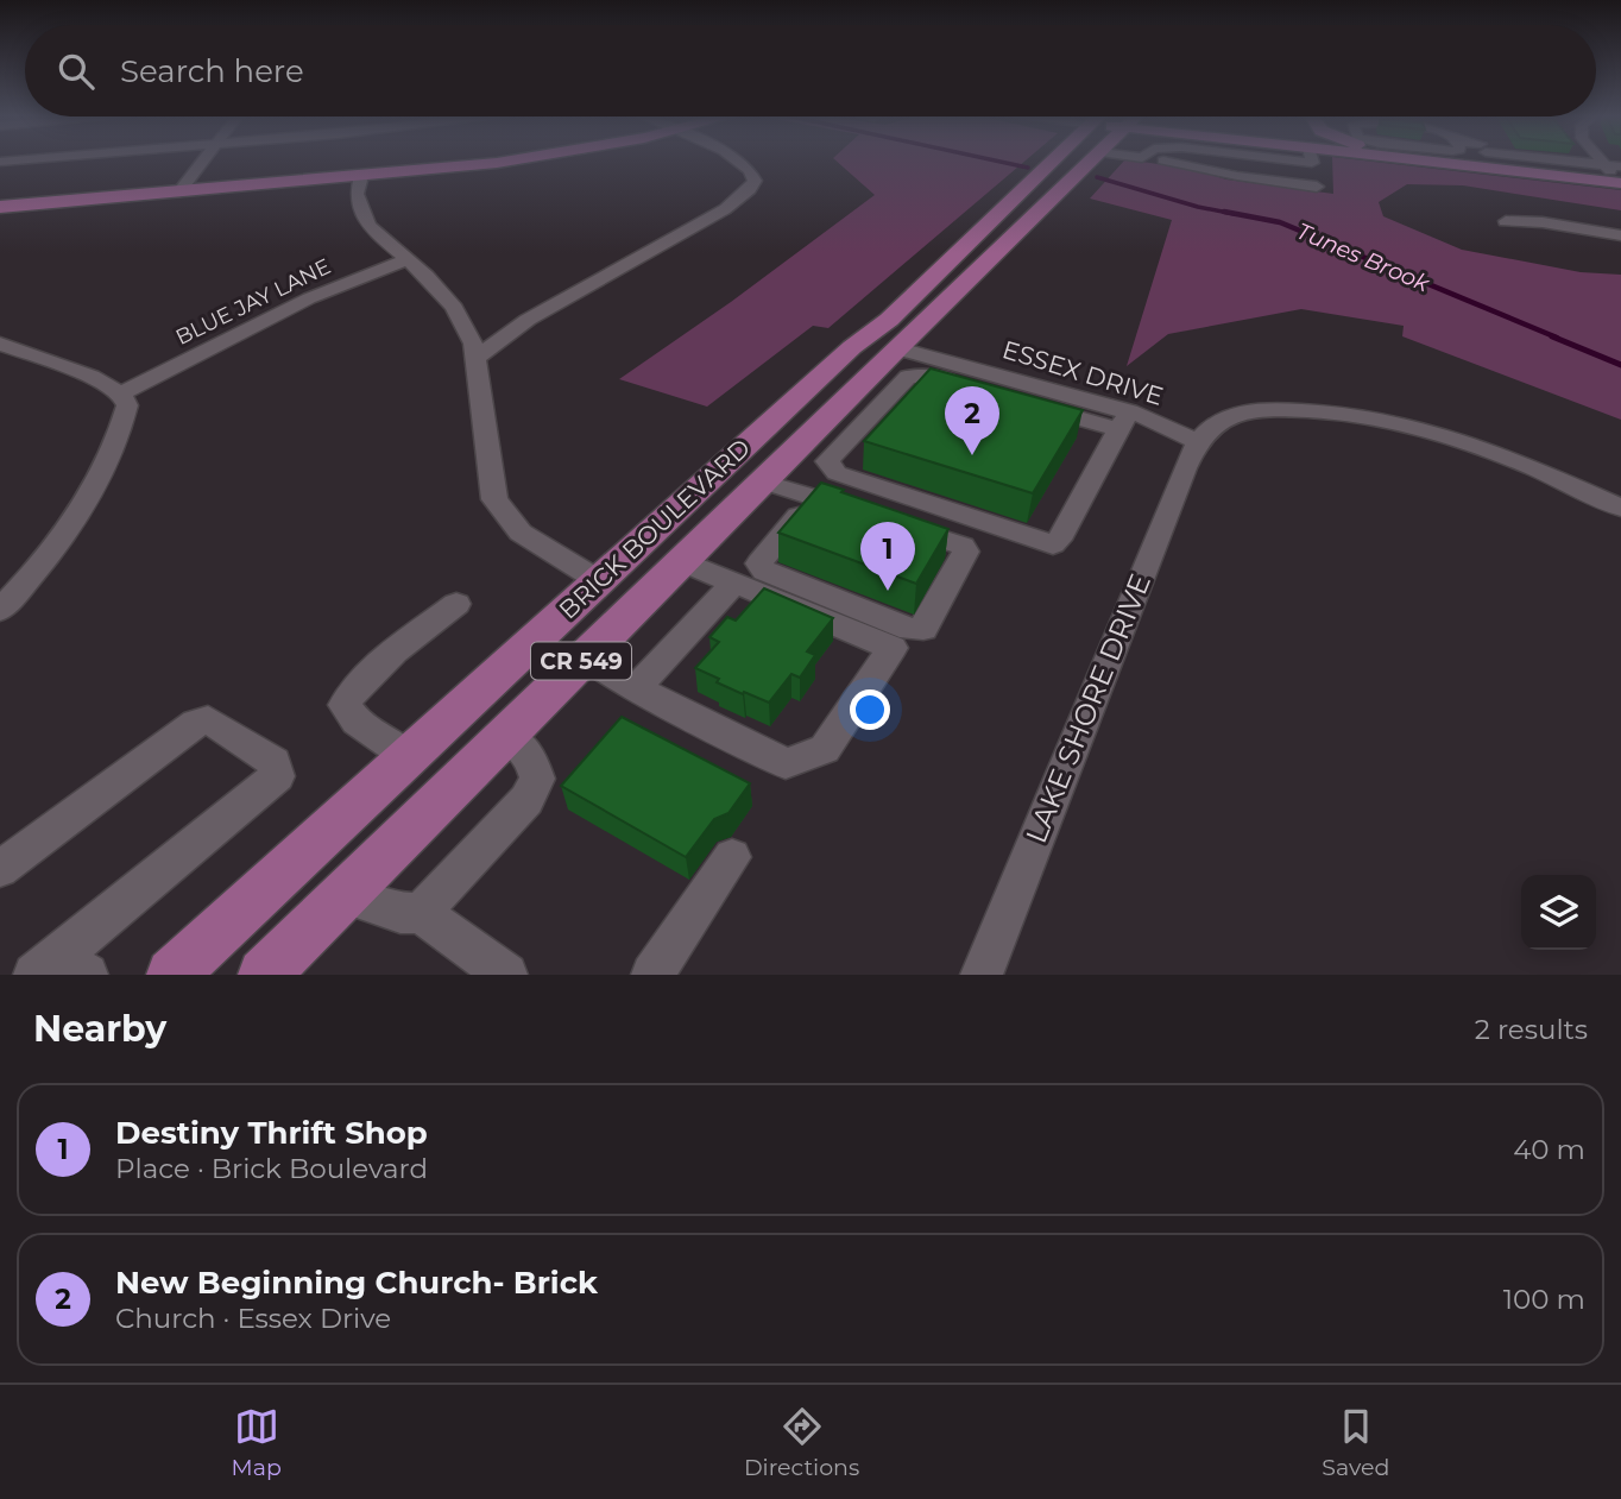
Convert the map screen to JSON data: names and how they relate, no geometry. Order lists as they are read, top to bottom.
{
  "streets": {
    "main road": ["BRICK BOULEVARD", "CR 549"],
    "street": ["BLUE JAY LANE", "ESSEX DRIVE", "LAKE SHORE DRIVE"]
  },
  "crossings": [
    ["ESSEX DRIVE", "BRICK BOULEVARD"],
    ["ESSEX DRIVE", "LAKE SHORE DRIVE"]
  ],
  "water": ["Tunes Brook"],
  "page": {
    "search": "Search here",
    "pins": ["2", "1"],
    "heading": ["Nearby", "2 results"],
    "list": [
      {
        "mark": "1",
        "name": "Destiny Thrift Shop",
        "note": "Place · Brick Boulevard",
        "value": "40 m"
      },
      {
        "mark": "2",
        "name": "New Beginning Church- Brick",
        "note": "Church · Essex Drive",
        "value": "100 m"
      }
    ],
    "nav": ["Map", "Directions", "Saved"]
  }
}
